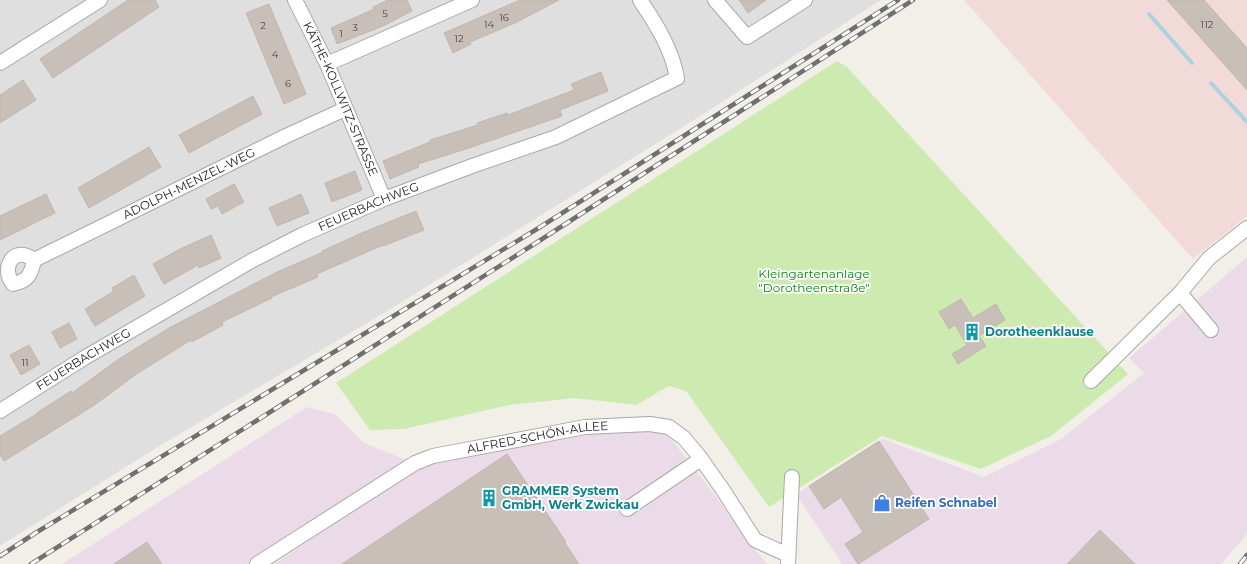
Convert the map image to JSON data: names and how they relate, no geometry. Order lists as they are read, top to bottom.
{
  "streets": {
    "street": [
      "KÄTHE-KOLLWITZ-STRASSE",
      "ADOLPH-MENZEL-WEG",
      "FEUERBACHWEG",
      "ALFRED-SCHÖN-ALLEE"
    ]
  },
  "crossings": [
    ["KÄTHE-KOLLWITZ-STRASSE", "ADOLPH-MENZEL-WEG"],
    ["KÄTHE-KOLLWITZ-STRASSE", "FEUERBACHWEG"]
  ],
  "parks": ["Kleingartenanlage \"Dorotheenstraße\""],
  "places": {
    "building": ["Dorotheenklause", "GRAMMER System GmbH, Werk Zwickau"],
    "shop": ["Reifen Schnabel"]
  },
  "house_numbers": [
    "5",
    "16",
    "14",
    "112",
    "2",
    "3",
    "1",
    "12",
    "4",
    "6",
    "11"
  ]
}
